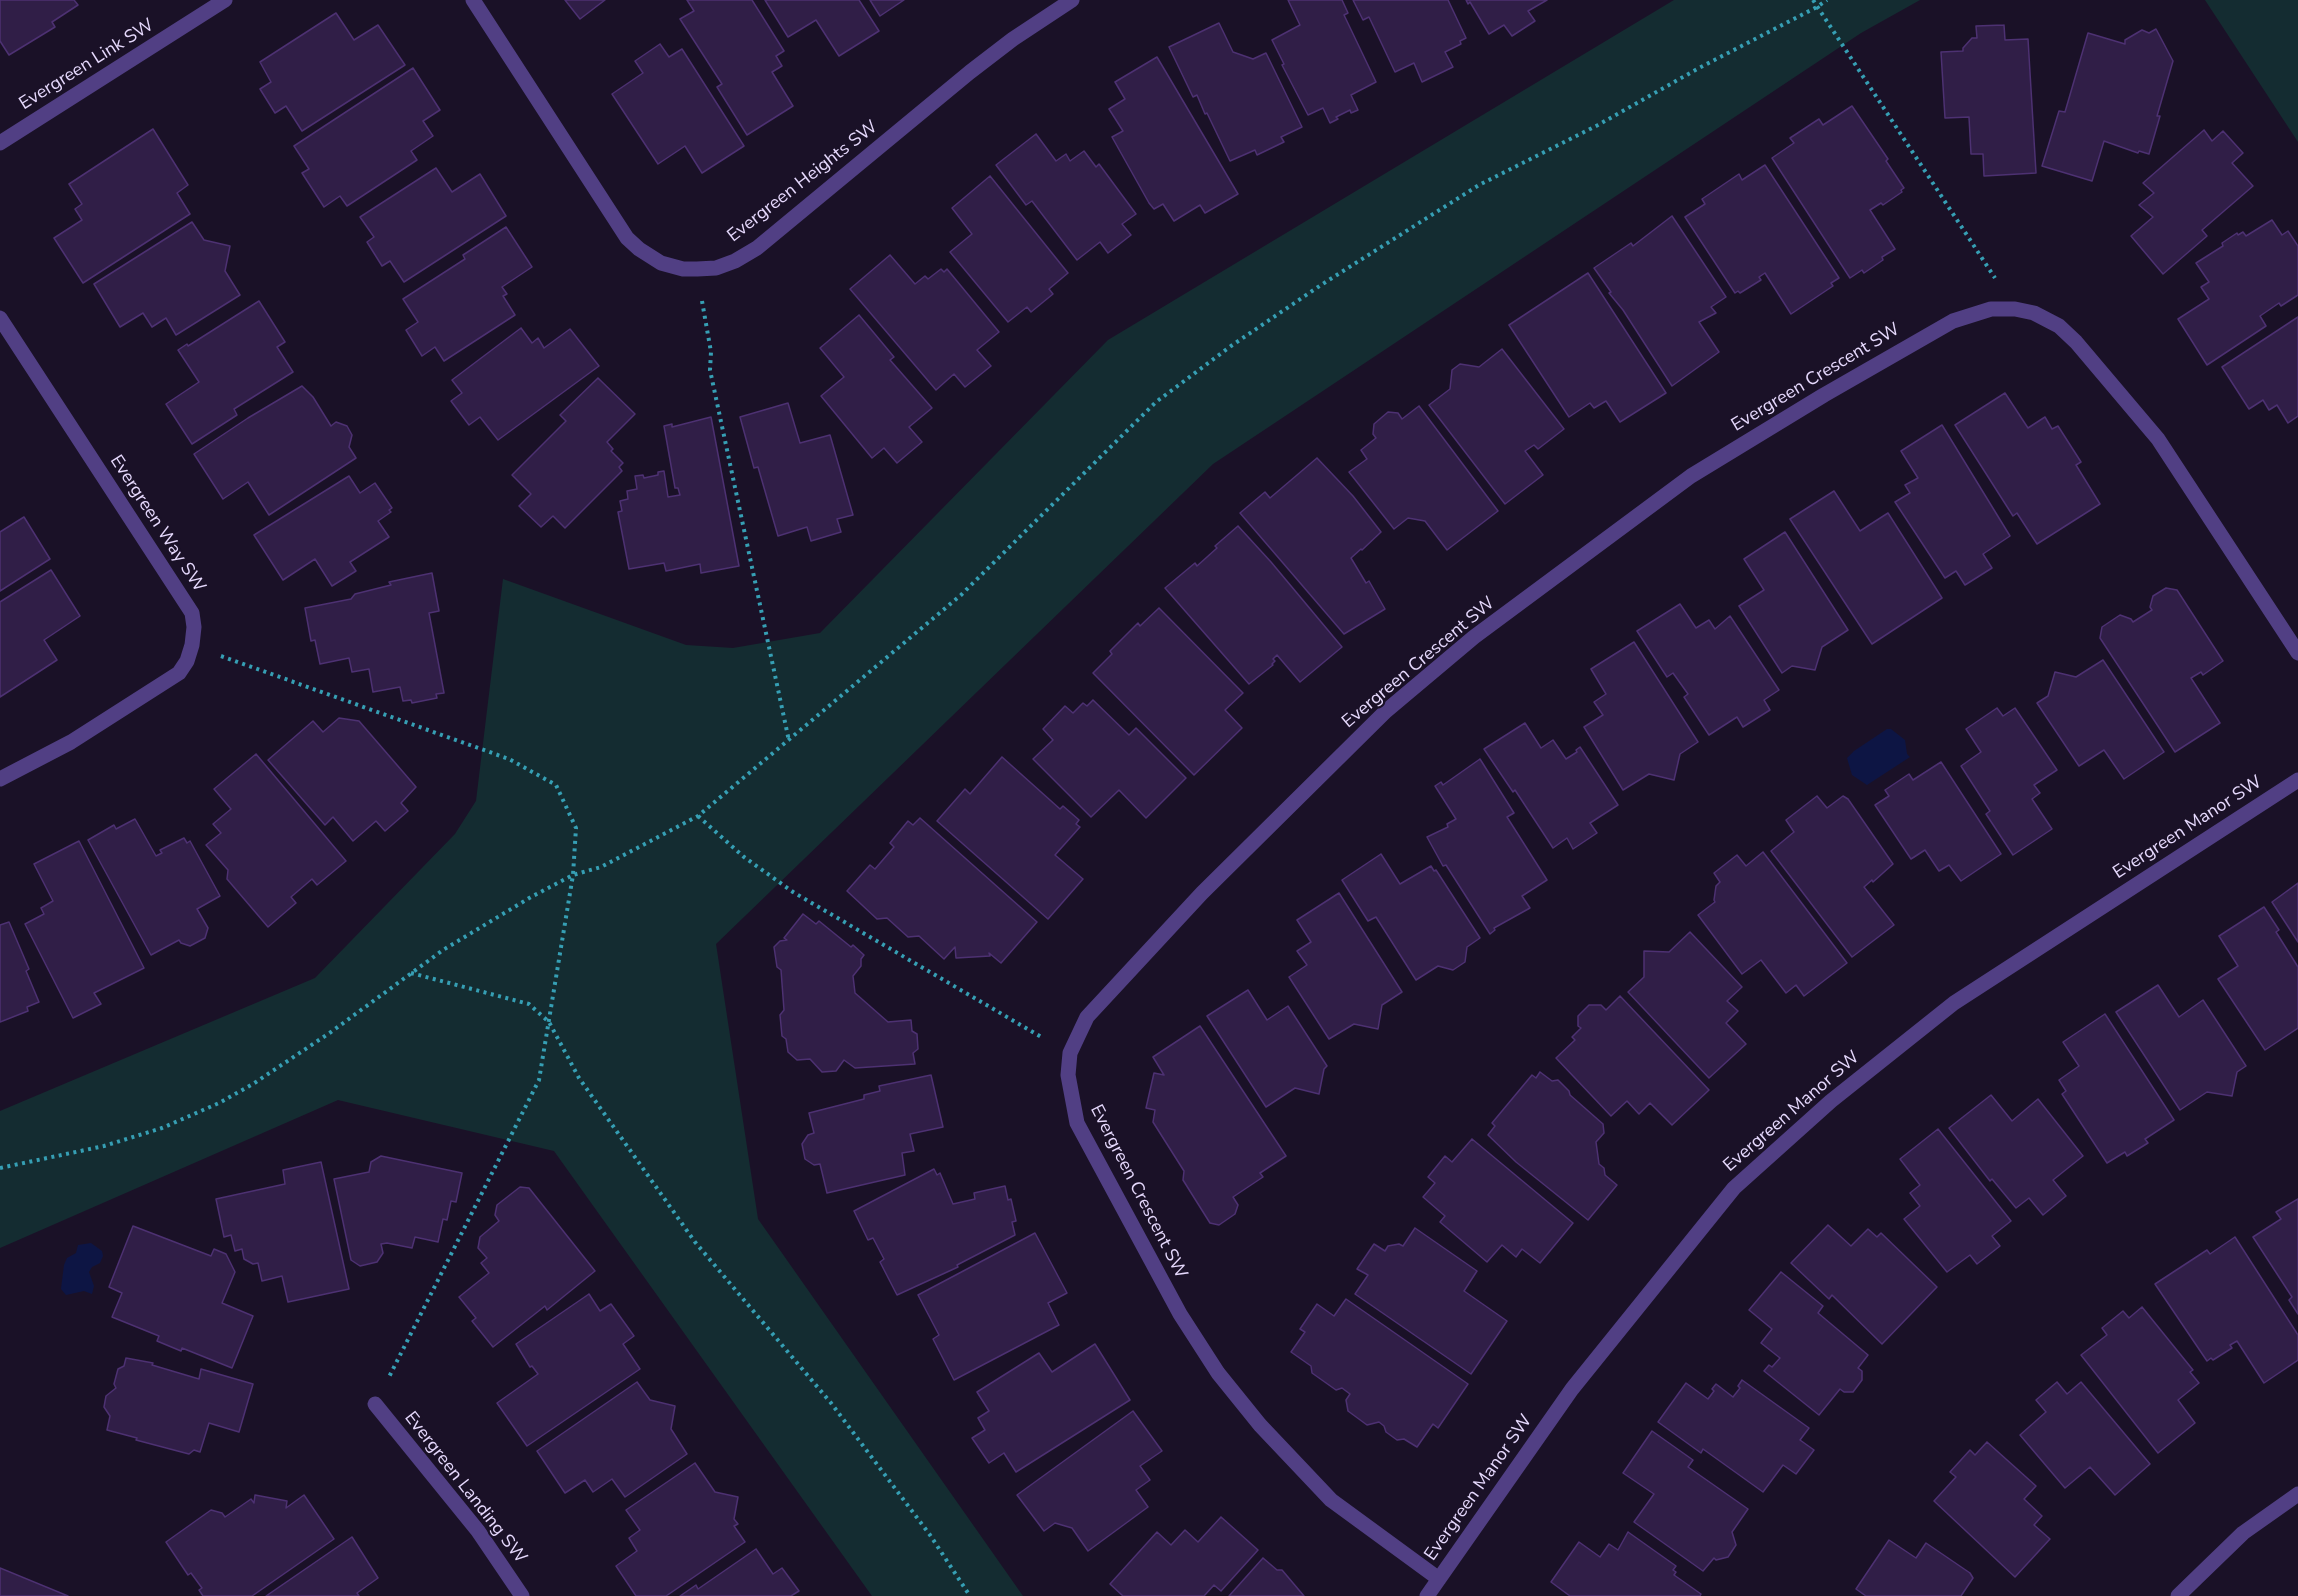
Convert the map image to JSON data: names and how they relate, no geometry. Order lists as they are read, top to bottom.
{
  "streets": {
    "street": [
      "Evergreen Link SW",
      "Evergreen Heights SW",
      "Evergreen Crescent SW",
      "Evergreen Way SW",
      "Evergreen Manor SW",
      "Evergreen Landing SW"
    ]
  },
  "crossings": [
    ["Evergreen Crescent SW", "Evergreen Manor SW"]
  ]
}
